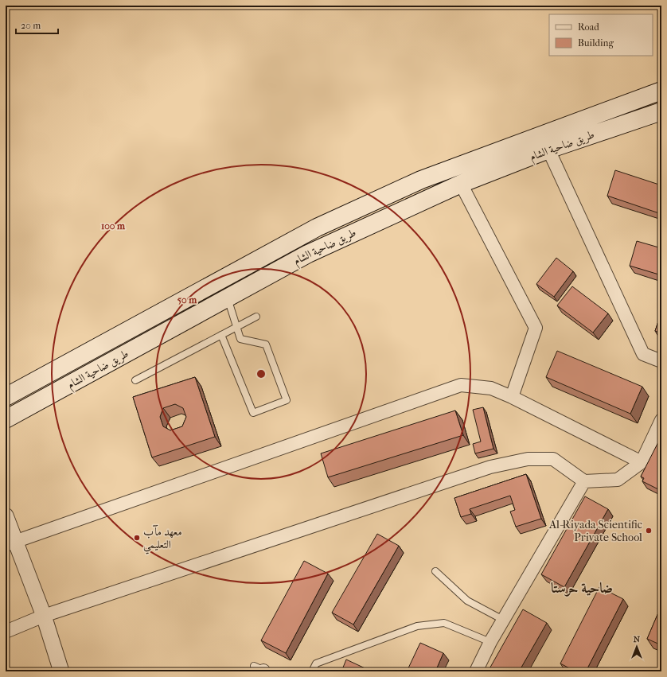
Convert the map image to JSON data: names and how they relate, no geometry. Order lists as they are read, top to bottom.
{
  "streets": {
    "main road": ["طريق ضاحية الشام"]
  },
  "districts": ["ضاحية حرستا"],
  "places": ["Al-Riyada Scientific Private School", "معهد مآب التعليمي"],
  "legend": ["Road", "Building"],
  "scale_bar": "20 m",
  "north": "top",
  "rings": ["100 m", "50 m"]
}
